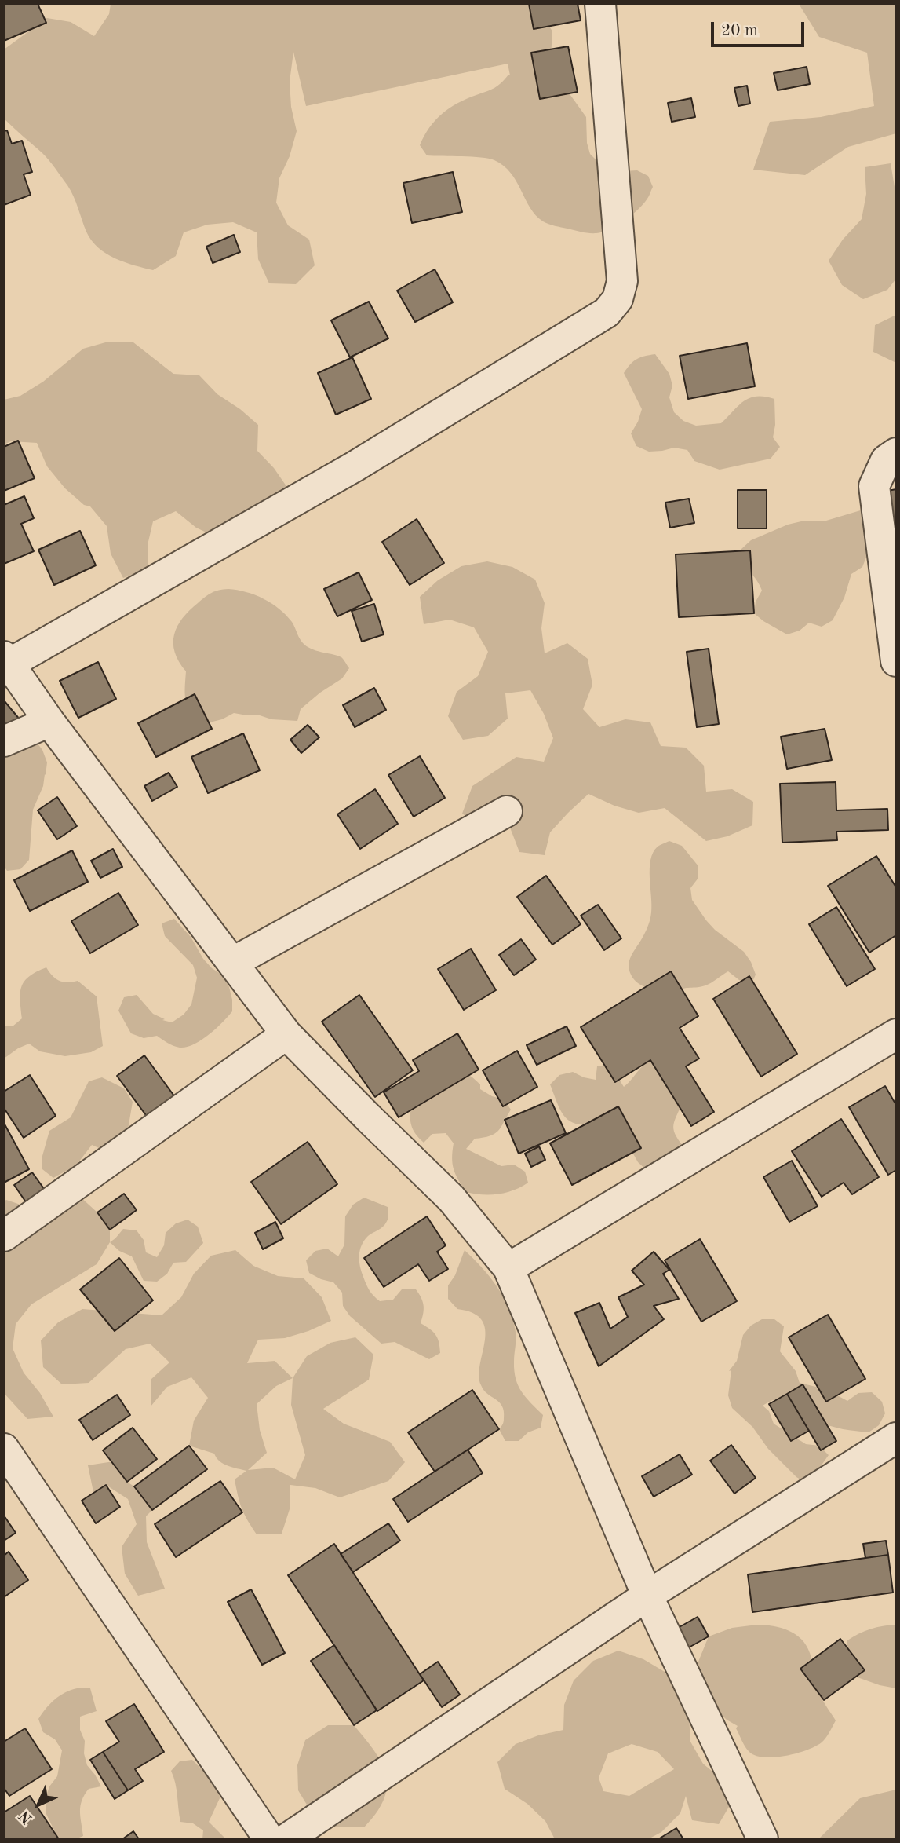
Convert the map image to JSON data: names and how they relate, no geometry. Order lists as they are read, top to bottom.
{
  "scale_bar": "20 m",
  "north": "bottom left"
}
